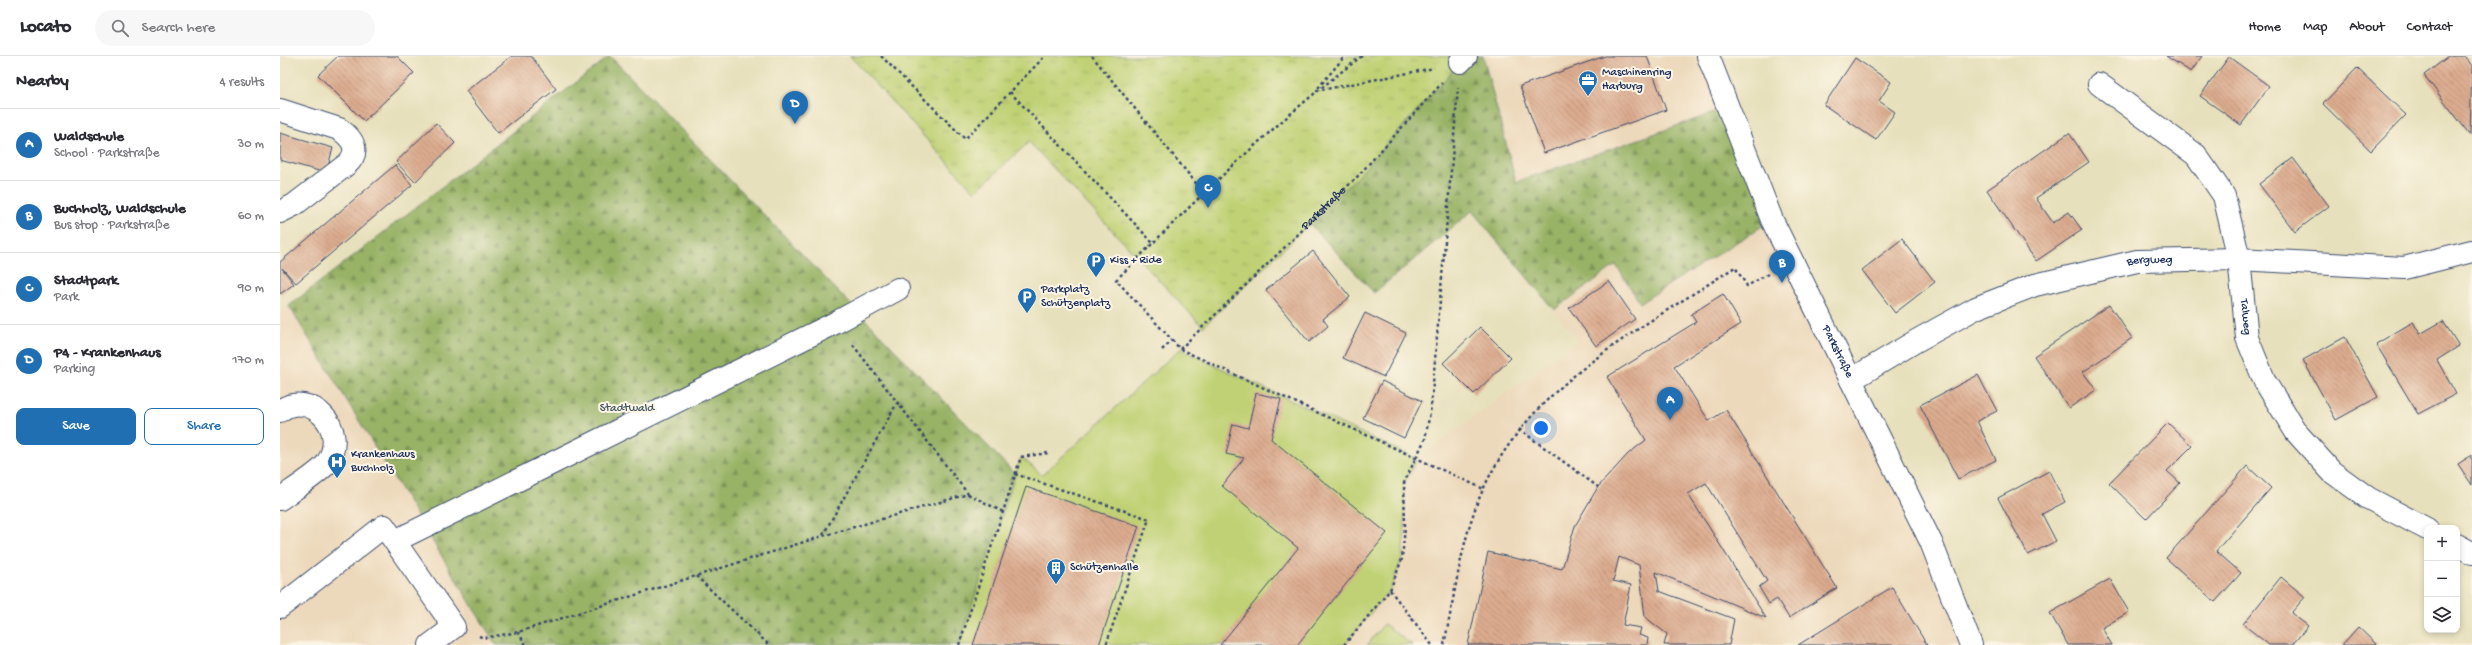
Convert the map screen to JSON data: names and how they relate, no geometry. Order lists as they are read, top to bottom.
{
  "streets": {
    "street": ["Parkstraße", "Bergweg", "Talweg"]
  },
  "crossings": [
    ["Parkstraße", "Bergweg"],
    ["Bergweg", "Talweg"]
  ],
  "parks": ["Stadtwald"],
  "places": {
    "office": ["Maschinenring Harburg"],
    "parking": ["Kiss + Ride", "Parkplatz Schützenplatz"],
    "hospital": ["Krankenhaus Buchholz"],
    "building": ["Schützenhalle"]
  },
  "page": {
    "header": "Locato",
    "search": "Search here",
    "nav": [
      "Home",
      "Map",
      "About",
      "Contact"
    ],
    "heading": ["Nearby", "4 results"],
    "pins": [
      "D",
      "C",
      "B",
      "A"
    ],
    "list": [
      {
        "mark": "A",
        "name": "Waldschule",
        "note": "School · Parkstraße",
        "value": "30 m"
      },
      {
        "mark": "B",
        "name": "Buchholz, Waldschule",
        "note": "Bus stop · Parkstraße",
        "value": "60 m"
      },
      {
        "mark": "C",
        "name": "Stadtpark",
        "note": "Park",
        "value": "90 m"
      },
      {
        "mark": "D",
        "name": "P4 - Krankenhaus",
        "note": "Parking",
        "value": "170 m"
      }
    ],
    "buttons": ["Save", "Share"],
    "map_buttons": ["+", "−"]
  }
}
